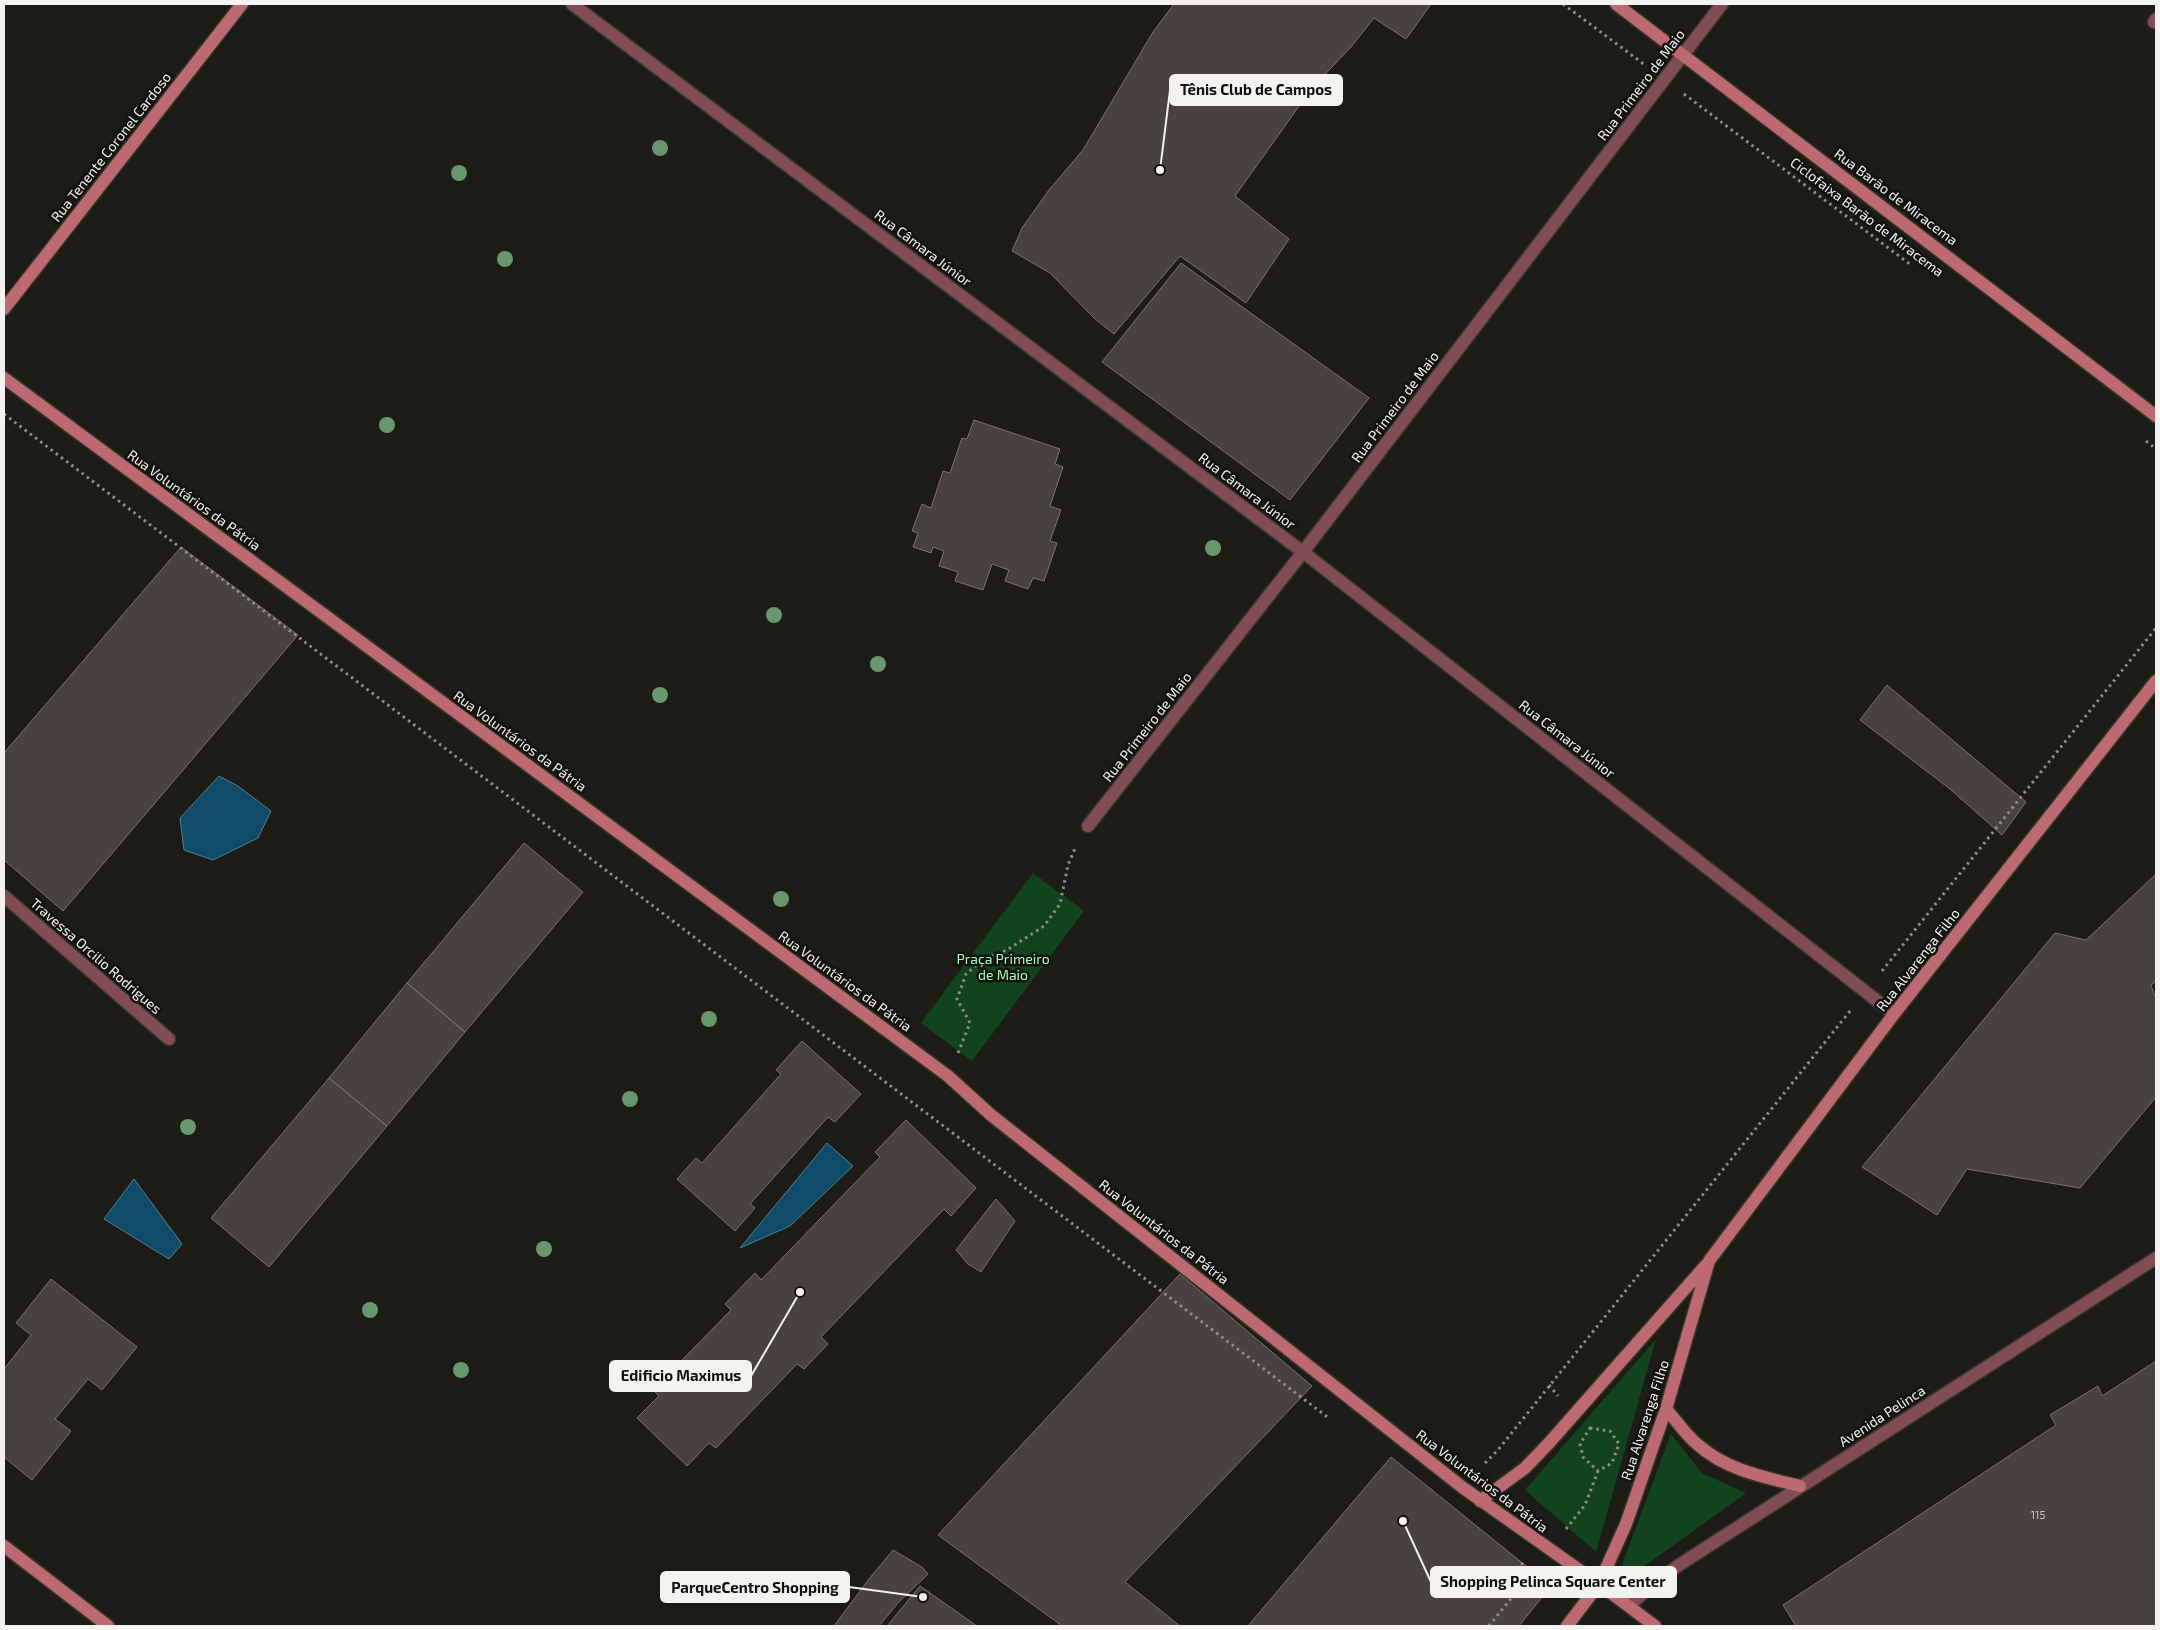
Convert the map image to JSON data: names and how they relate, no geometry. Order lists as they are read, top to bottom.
{
  "streets": {
    "main road": [
      "Rua Tenente Coronel Cardoso",
      "Rua Barão de Miracema",
      "Rua Voluntários da Pátria",
      "Rua Alvarenga Filho"
    ],
    "street": [
      "Rua Primeiro de Maio",
      "Rua Câmara Júnior",
      "Travessa Orcilio Rodrigues",
      "Avenida Pelinca"
    ],
    "path": ["Ciclofaixa Barão de Miracema"]
  },
  "crossings": [
    ["Rua Primeiro de Maio", "Rua Barão de Miracema"],
    ["Rua Primeiro de Maio", "Ciclofaixa Barão de Miracema"],
    ["Rua Primeiro de Maio", "Rua Câmara Júnior"],
    ["Rua Câmara Júnior", "Rua Alvarenga Filho"],
    ["Rua Voluntários da Pátria", "Rua Alvarenga Filho"],
    ["Rua Voluntários da Pátria", "Avenida Pelinca"]
  ],
  "parks": ["Praça Primeiro de Maio"],
  "places": [
    "Tênis Club de Campos",
    "Edificio Maximus",
    "Shopping Pelinca Square Center",
    "ParqueCentro Shopping"
  ],
  "house_numbers": ["115"]
}
